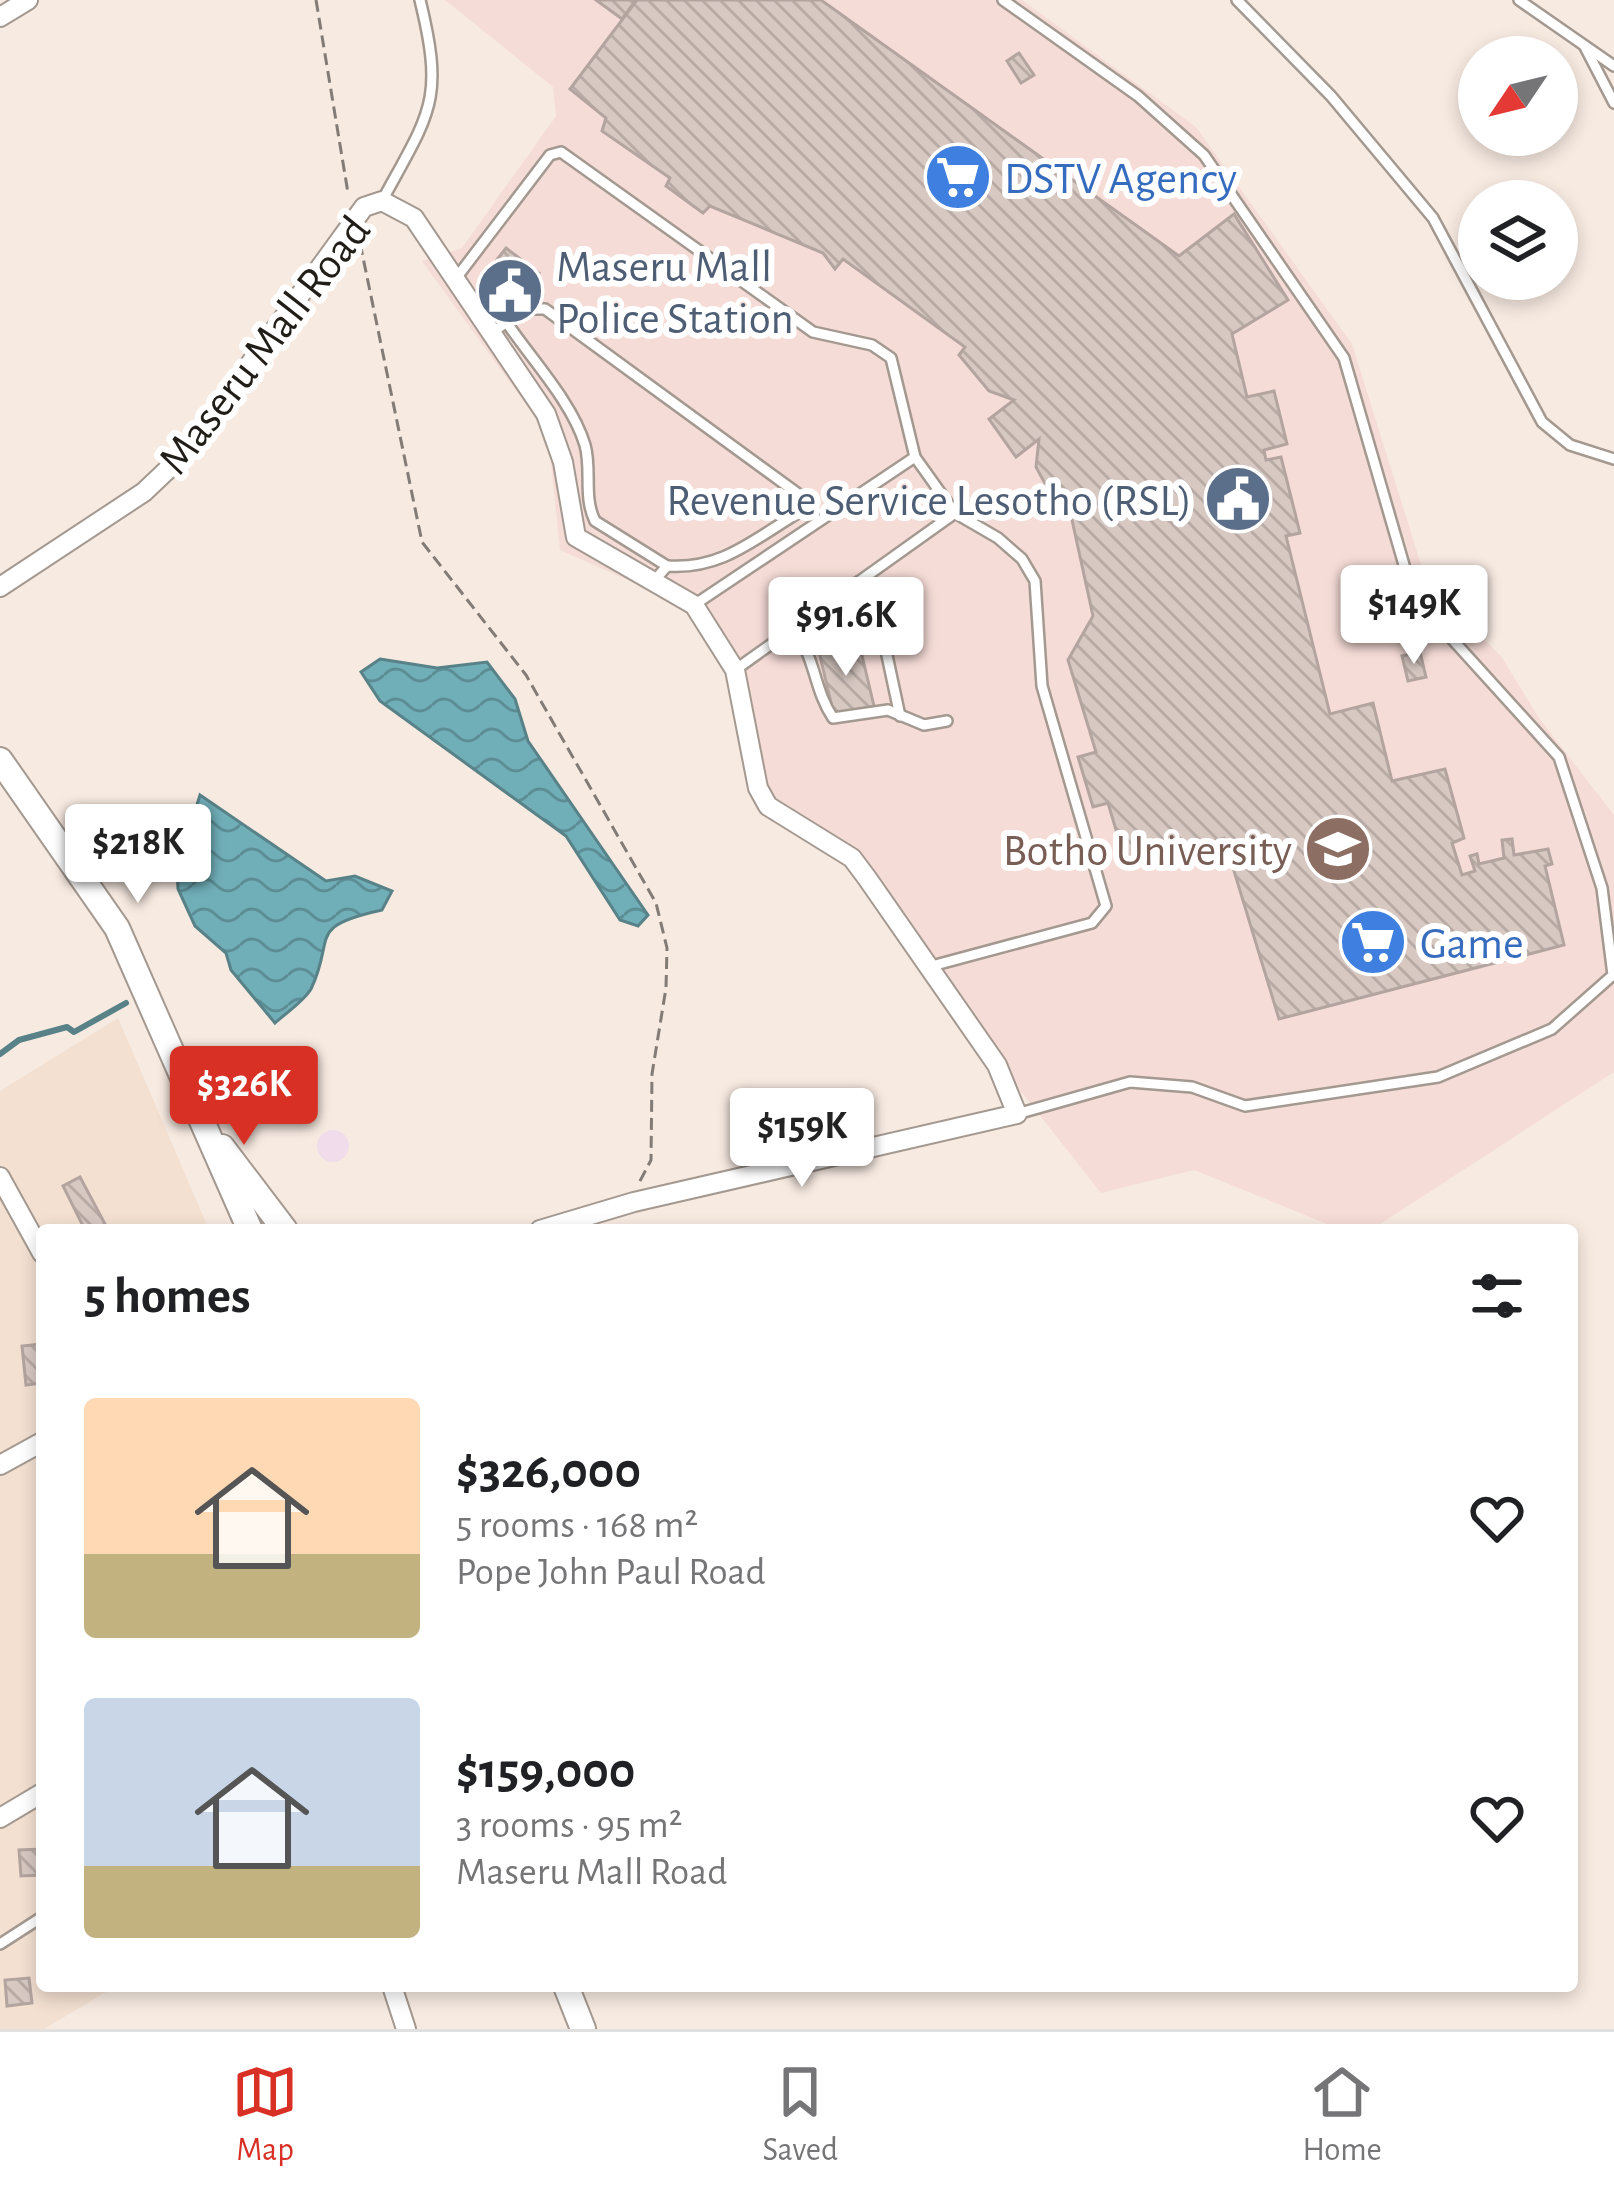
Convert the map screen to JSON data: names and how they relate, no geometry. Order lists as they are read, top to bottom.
{
  "streets": {
    "street": ["Maseru Mall Road"]
  },
  "places": {
    "supermarket": ["DSTV Agency", "Game"],
    "public building": ["Maseru Mall Police Station", "Revenue Service Lesotho (RSL)"],
    "school or university": ["Botho University"]
  },
  "north": "bottom left",
  "page": {
    "price": [
      "$149K",
      "$91.6K",
      "$218K",
      "$326K",
      "$159K"
    ],
    "heading": "5 homes",
    "list": [
      {
        "name": "$326,000",
        "note": "5 rooms · 168 m² · Pope John Paul Road"
      },
      {
        "name": "$159,000",
        "note": "3 rooms · 95 m² · Maseru Mall Road"
      }
    ],
    "tabs": ["Map", "Saved", "Home"]
  }
}
